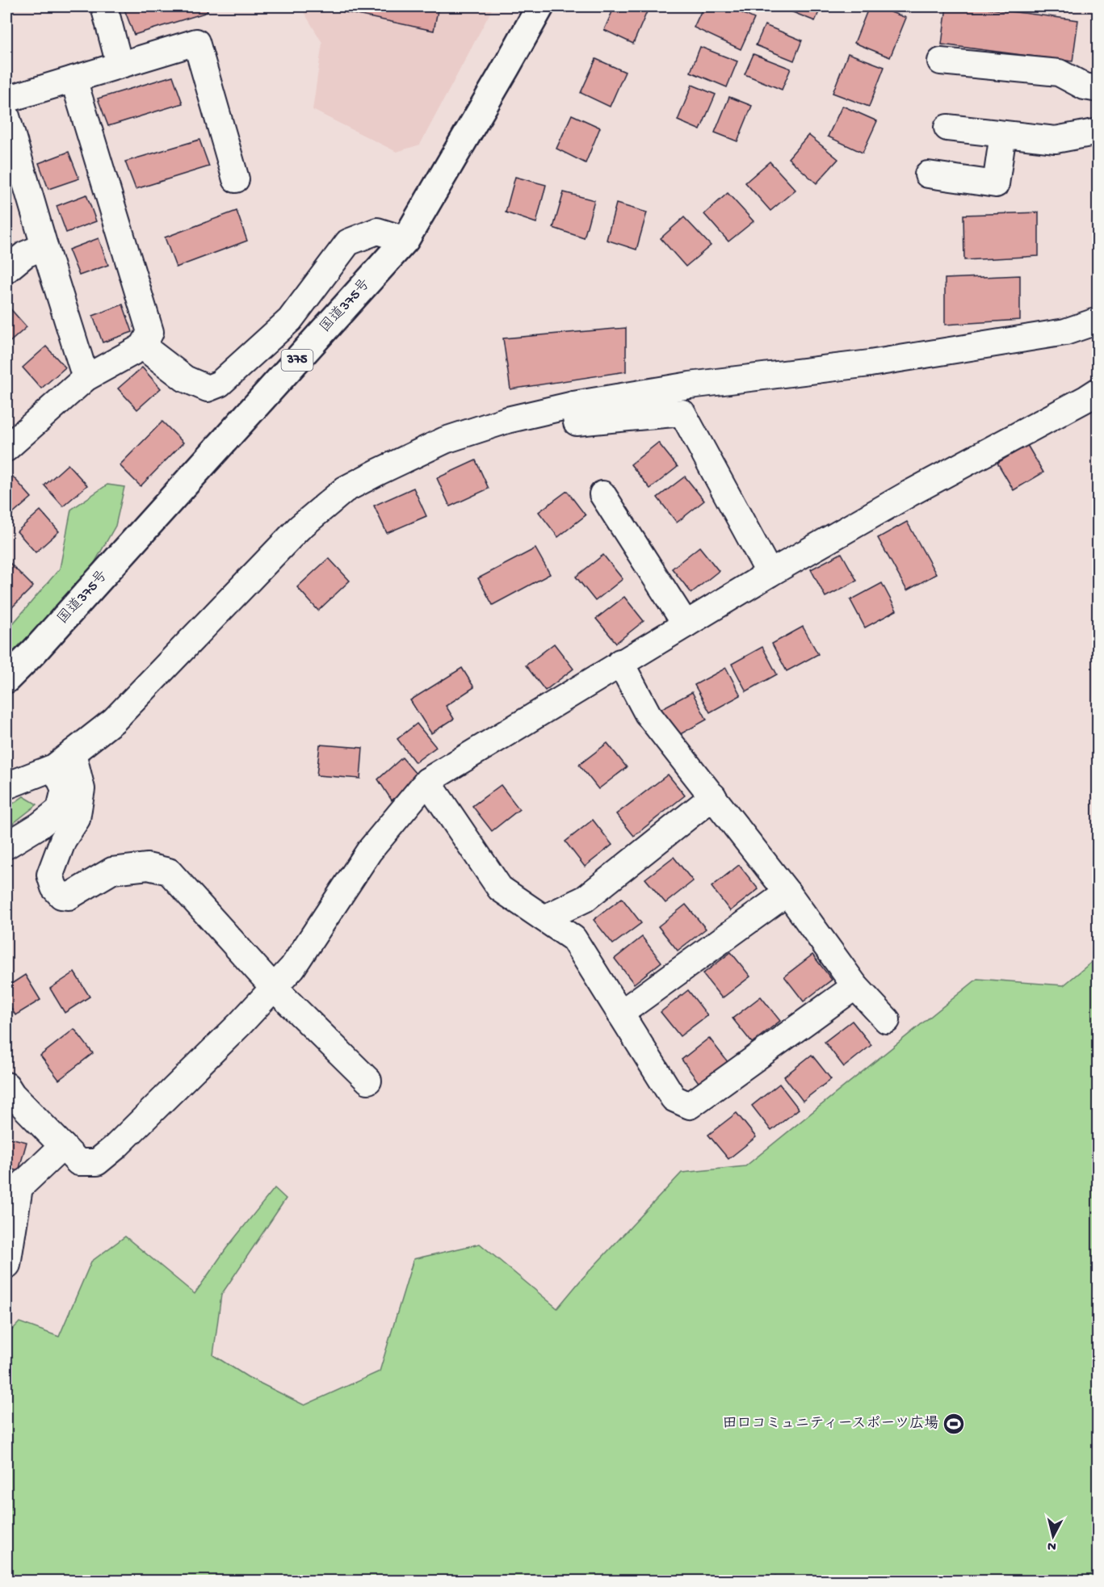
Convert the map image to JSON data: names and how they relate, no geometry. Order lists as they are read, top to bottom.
{
  "streets": {
    "highway": ["国道375号", "375"]
  },
  "places": {
    "sports": ["田口コミュニティースポーツ広場"]
  },
  "north": "bottom"
}
